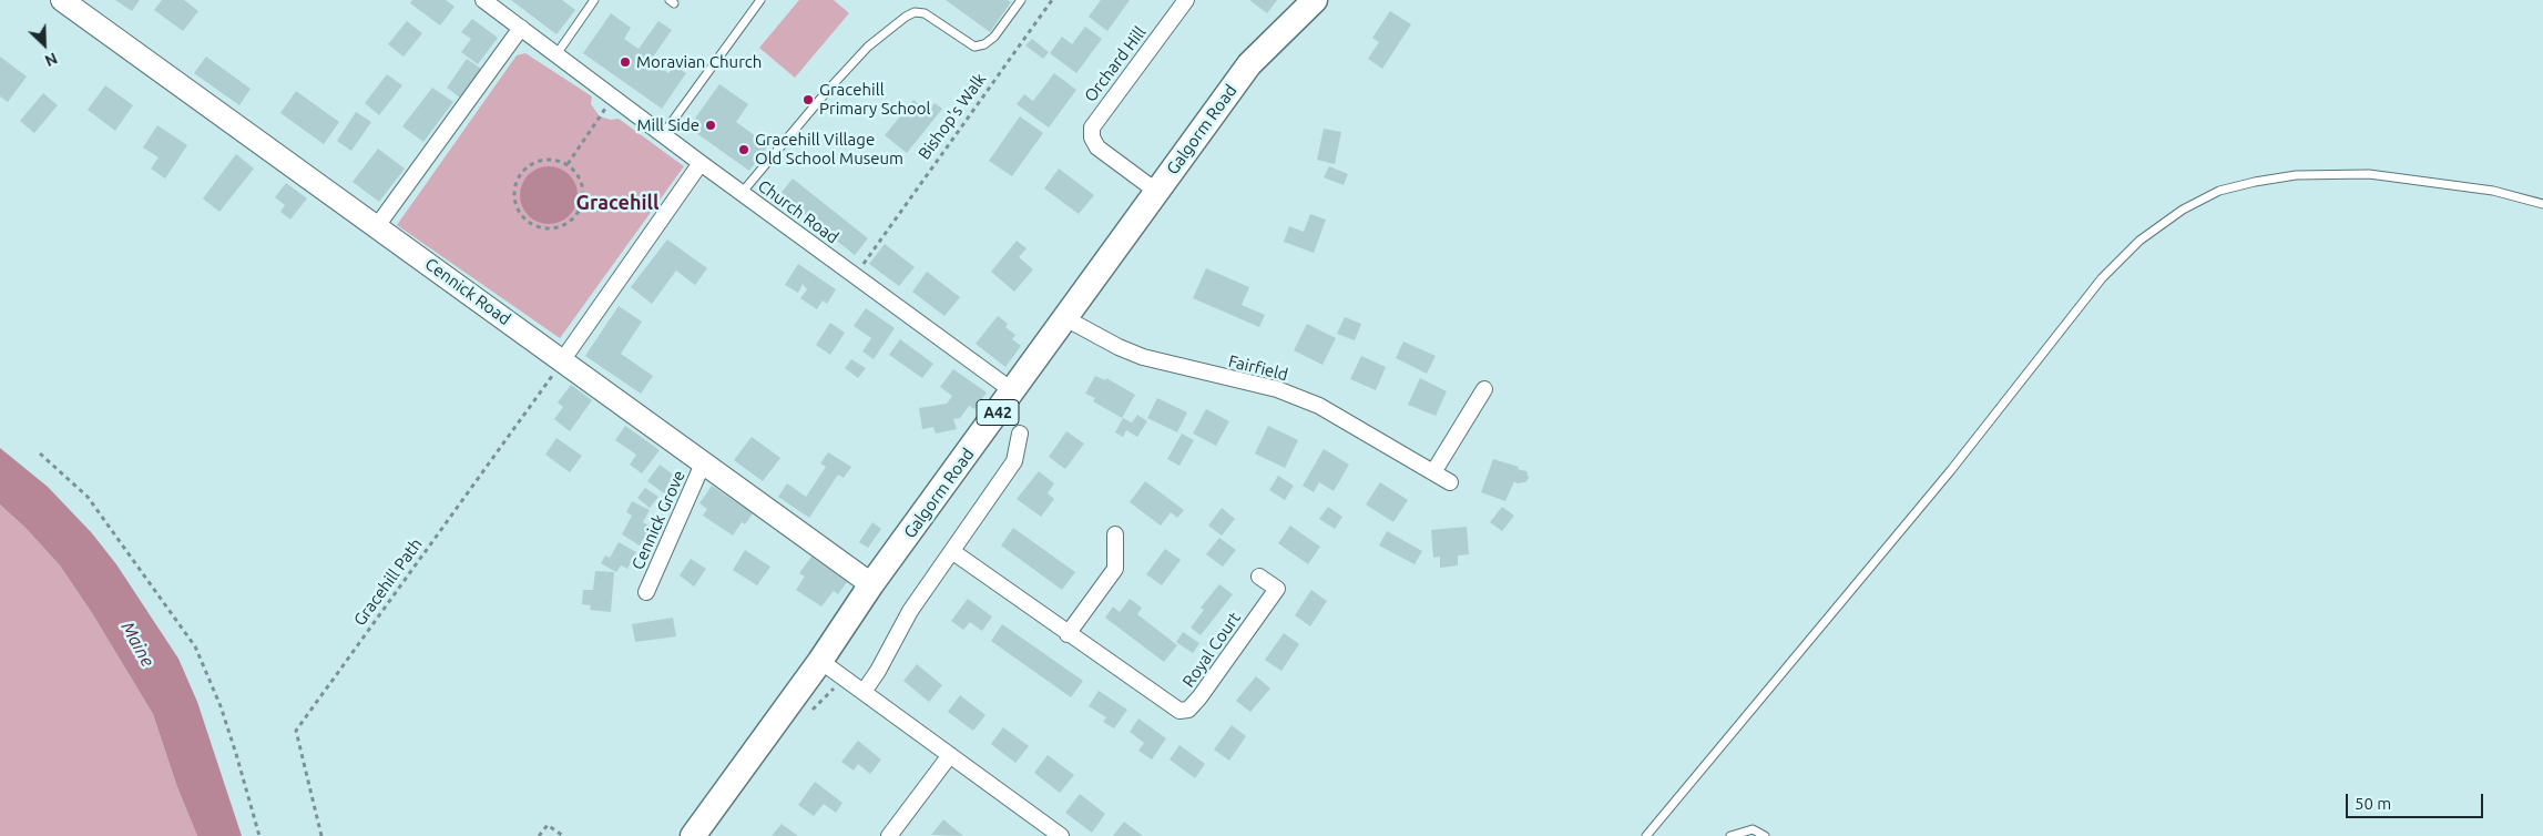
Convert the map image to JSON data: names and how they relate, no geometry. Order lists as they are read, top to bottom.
{
  "streets": {
    "main road": ["Galgorm Road", "A42"],
    "street": [
      "Orchard Hill",
      "Church Road",
      "Cennick Road",
      "Fairfield",
      "Cennick Grove",
      "Royal Court"
    ],
    "path": ["Bishop's Walk", "Gracehill Path"]
  },
  "crossings": [
    ["Orchard Hill", "Galgorm Road"],
    ["Bishop's Walk", "Church Road"],
    ["Galgorm Road", "Church Road"],
    ["Galgorm Road", "Cennick Road"],
    ["Galgorm Road", "Fairfield"],
    ["Cennick Road", "Cennick Grove"],
    ["Cennick Road", "Gracehill Path"]
  ],
  "districts": ["Gracehill"],
  "water": ["Maine"],
  "places": [
    "Moravian Church",
    "Gracehill Primary School",
    "Mill Side",
    "Gracehill Village Old School Museum"
  ],
  "scale_bar": "50 m",
  "north": "bottom right"
}
